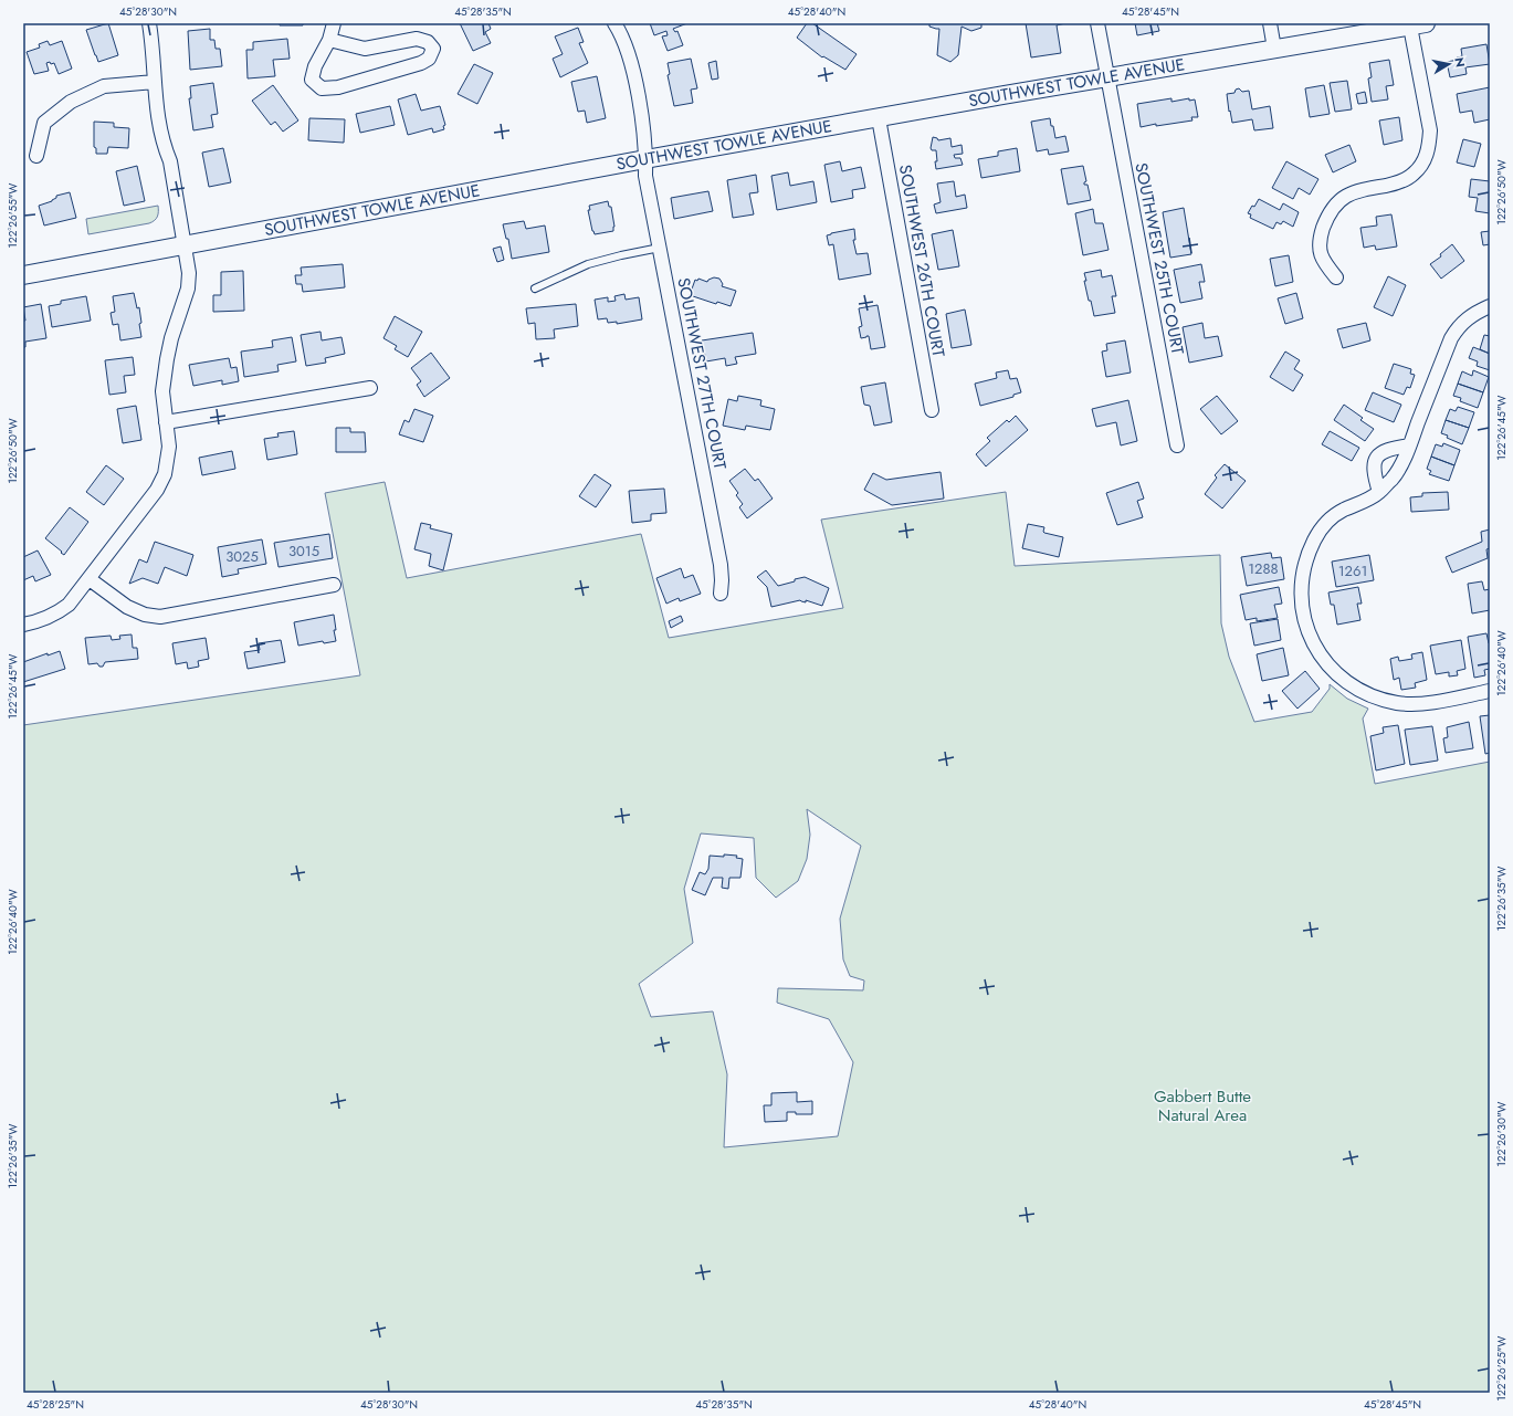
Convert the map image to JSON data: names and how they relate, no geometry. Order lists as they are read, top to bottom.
{
  "streets": {
    "main road": ["SOUTHWEST TOWLE AVENUE"],
    "street": ["SOUTHWEST 25TH COURT", "SOUTHWEST 26TH COURT", "SOUTHWEST 27TH COURT"]
  },
  "crossings": [
    ["SOUTHWEST TOWLE AVENUE", "SOUTHWEST 25TH COURT"],
    ["SOUTHWEST TOWLE AVENUE", "SOUTHWEST 26TH COURT"],
    ["SOUTHWEST TOWLE AVENUE", "SOUTHWEST 27TH COURT"]
  ],
  "parks": ["Gabbert Butte Natural Area"],
  "house_numbers": [
    "3015",
    "3025",
    "1288",
    "1261"
  ],
  "north": "right",
  "coordinates": [
    "45°28'30\"N",
    "45°28'35\"N",
    "45°28'40\"N",
    "45°28'45\"N",
    "122°26'50\"W",
    "122°26'55\"W",
    "122°26'45\"W",
    "122°26'40\"W",
    "122°26'35\"W",
    "122°26'30\"W",
    "122°26'25\"W",
    "45°28'25\"N"
  ]
}
